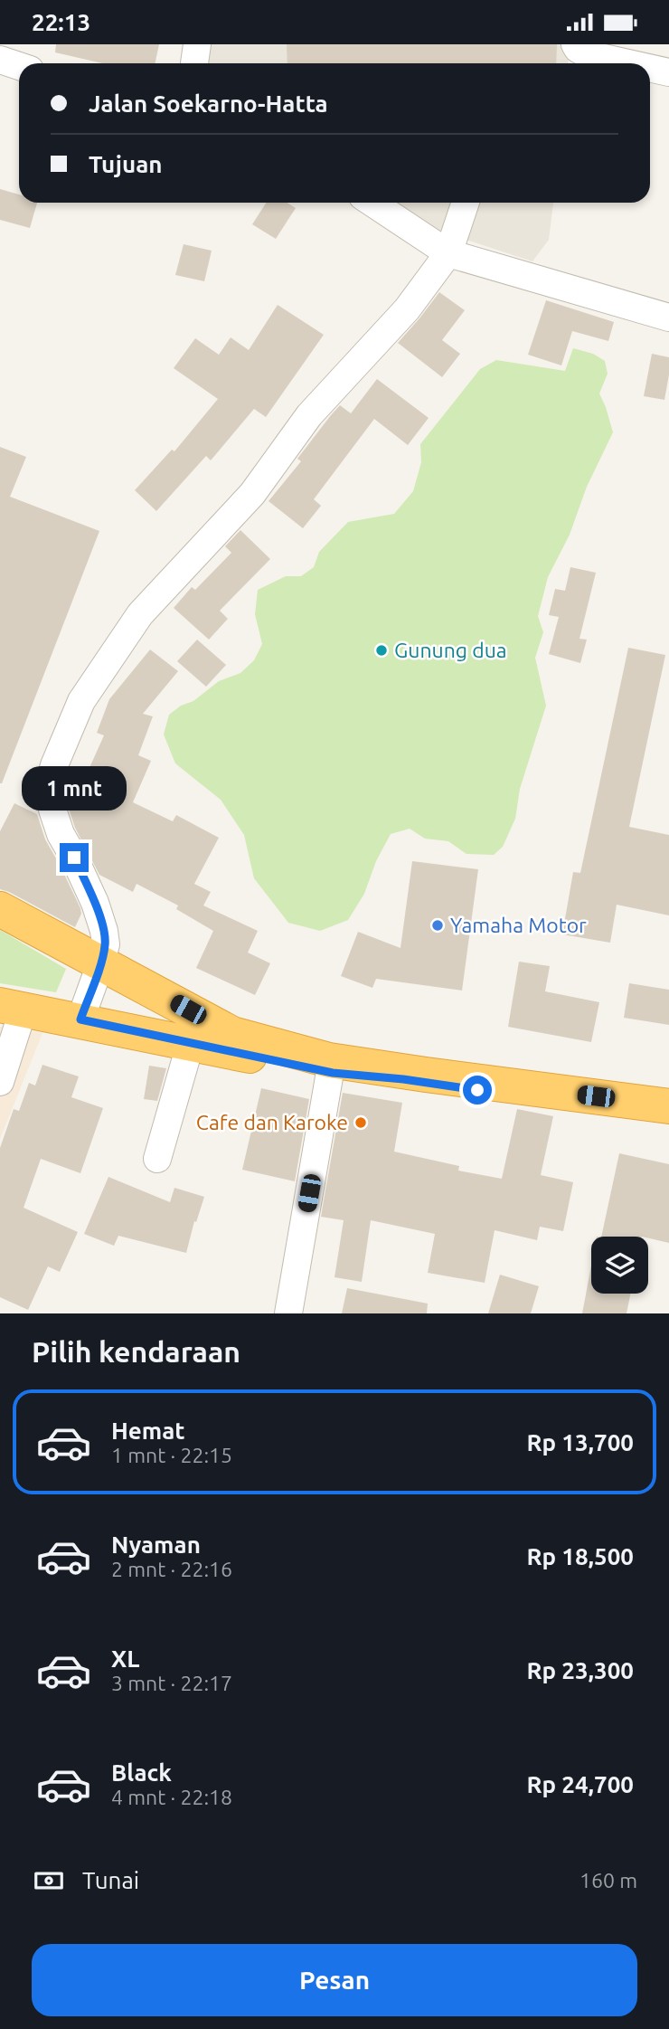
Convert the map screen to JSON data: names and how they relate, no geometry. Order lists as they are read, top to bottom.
{
  "places": ["Gunung dua", "Yamaha Motor", "Cafe dan Karoke"],
  "page": {
    "status": "22:13",
    "banner": ["Jalan Soekarno-Hatta", "Tujuan"],
    "bubble": "1 mnt",
    "heading": "Pilih kendaraan",
    "list": [
      {
        "name": "Hemat",
        "note": "1 mnt · 22:15",
        "value": "Rp 13,700"
      },
      {
        "name": "Nyaman",
        "note": "2 mnt · 22:16",
        "value": "Rp 18,500"
      },
      {
        "name": "XL",
        "note": "3 mnt · 22:17",
        "value": "Rp 23,300"
      },
      {
        "name": "Black",
        "note": "4 mnt · 22:18",
        "value": "Rp 24,700"
      }
    ],
    "pay": ["Tunai", "160 m"],
    "buttons": "Pesan"
  }
}
